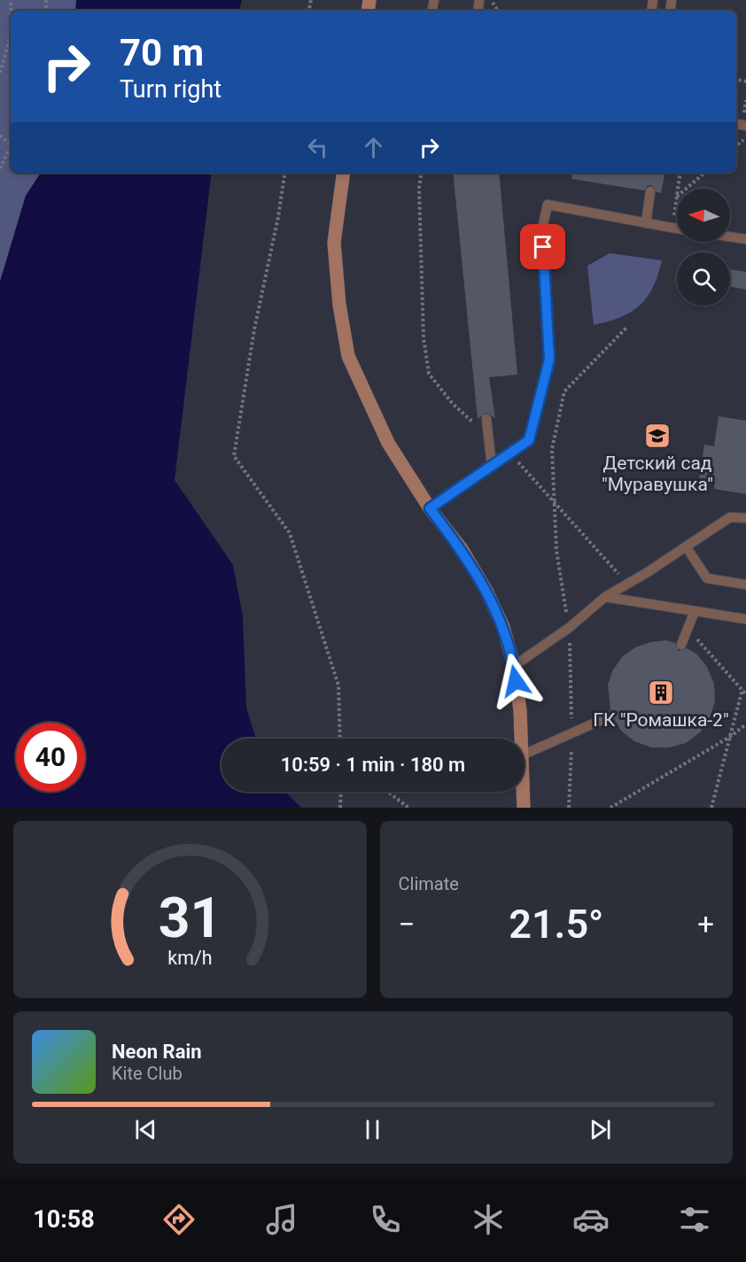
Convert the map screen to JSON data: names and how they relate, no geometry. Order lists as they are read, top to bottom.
{
  "places": {
    "school or university": ["Детский сад \"Муравушка\""],
    "building": ["ГК \"Ромашка-2\""]
  },
  "north": "left",
  "page": {
    "turn": ["70 m", "Turn right"],
    "limit": "40",
    "trip": "10:59 · 1 min · 180 m",
    "tile": "Climate",
    "heat": ["−", "21.5°", "+"],
    "song": ["Neon Rain", "Kite Club"],
    "tabs": "10:58",
    "gauge": ["31", "km/h"]
  }
}
